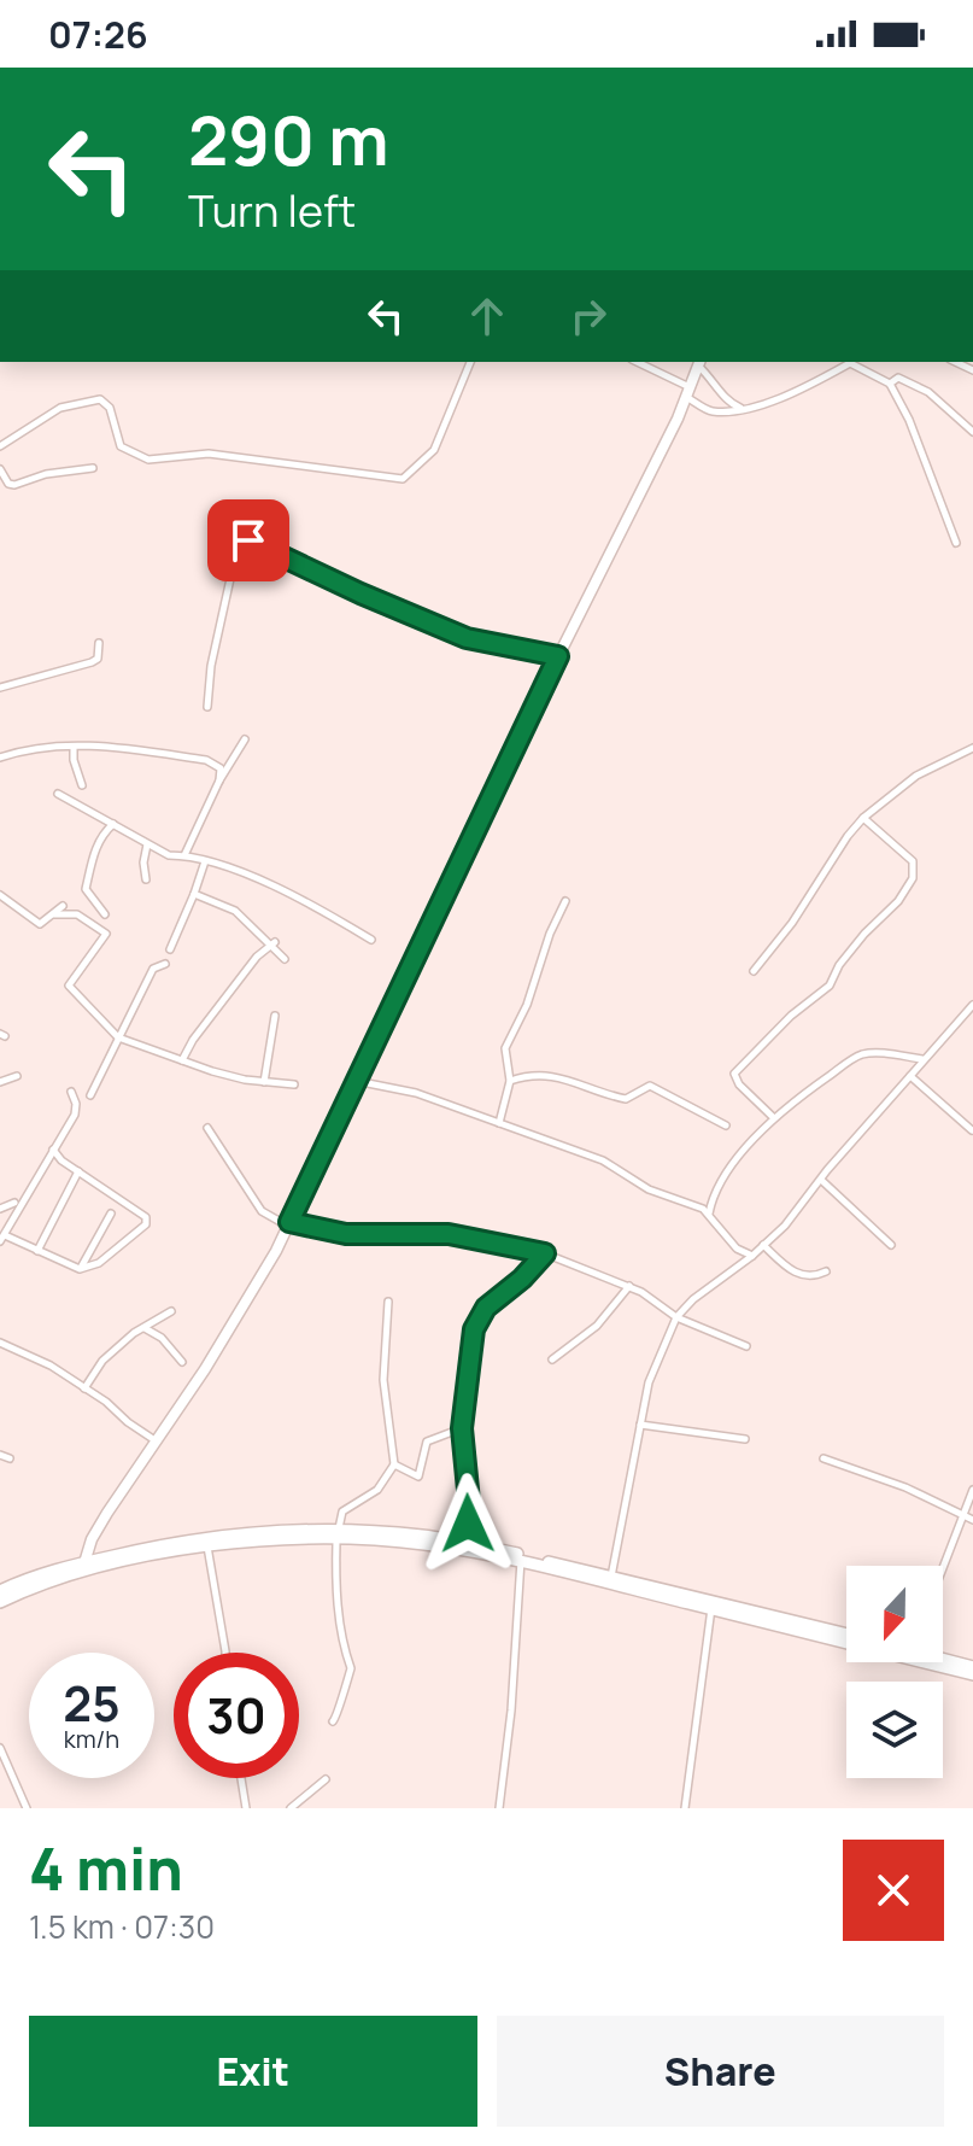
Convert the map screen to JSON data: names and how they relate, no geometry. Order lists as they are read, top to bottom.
{
  "north": "bottom",
  "page": {
    "status": "07:26",
    "turn": ["290 m", "Turn left"],
    "speed": "25 km/h",
    "limit": "30",
    "heading": ["4 min", "1.5 km · 07:30"],
    "buttons": ["Exit", "Share"]
  }
}
